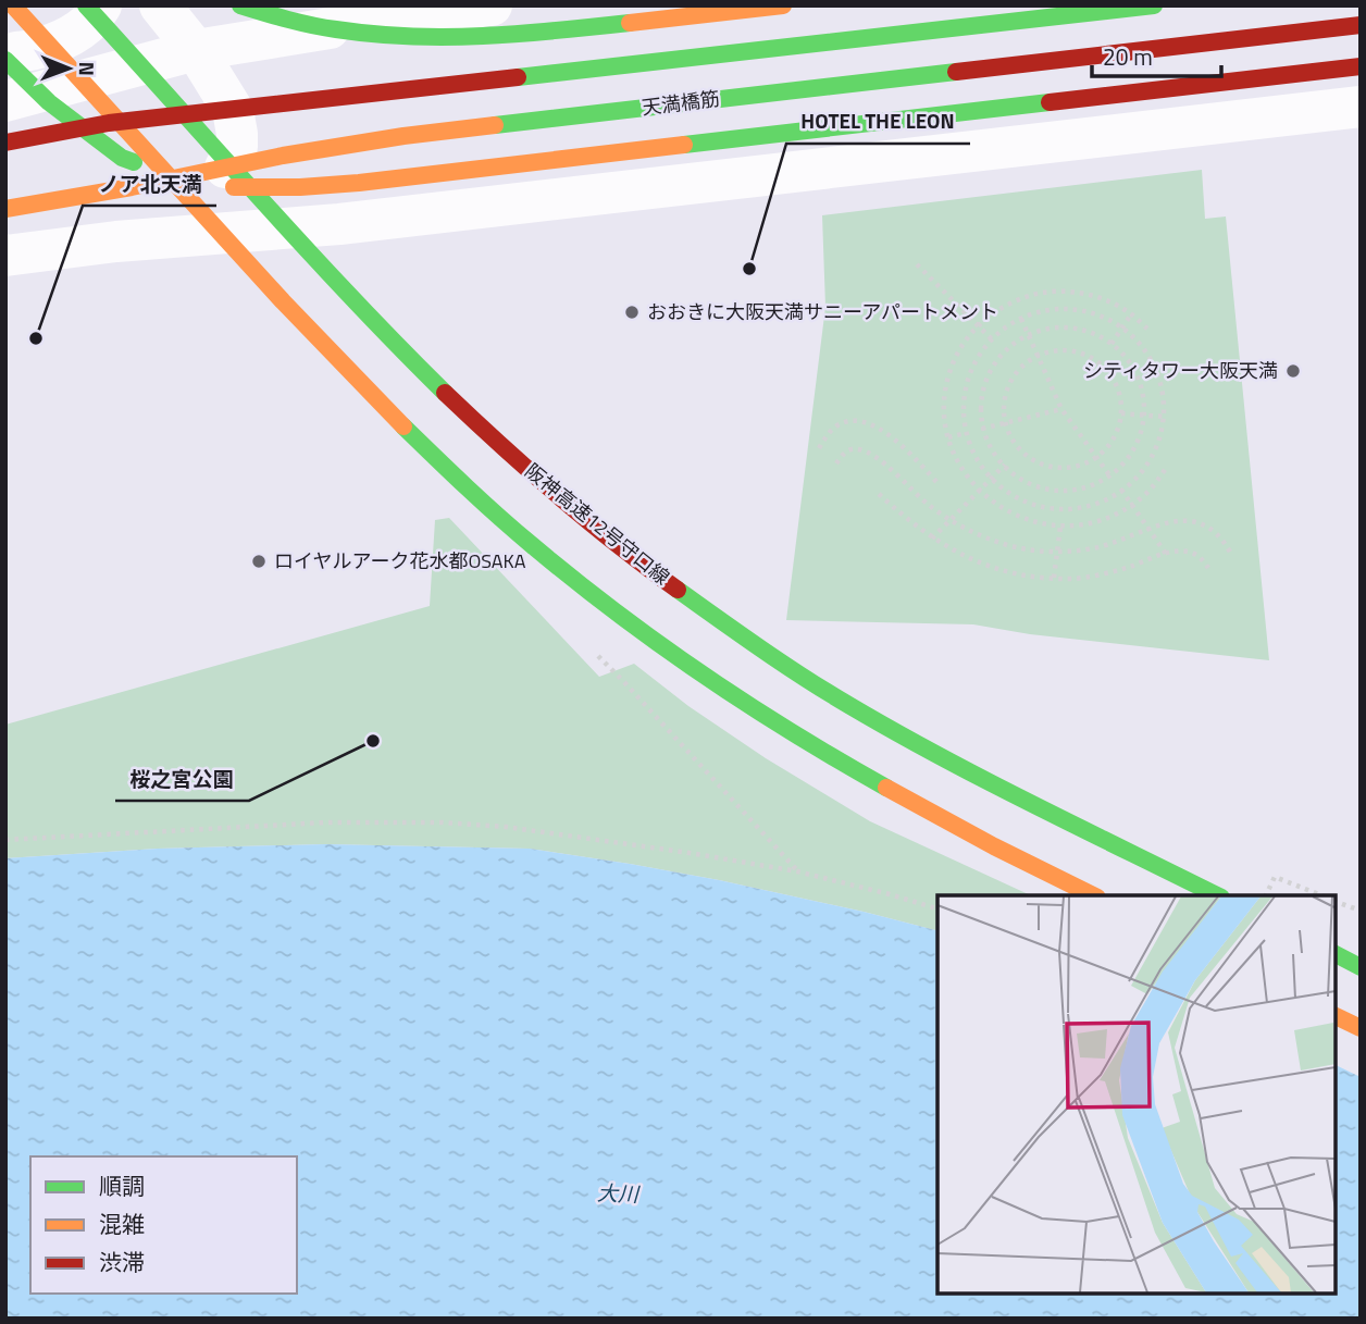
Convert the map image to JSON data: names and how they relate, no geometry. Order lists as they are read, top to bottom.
{
  "streets": {
    "main road": ["天満橋筋", "阪神高速12号守口線"]
  },
  "water": ["大川"],
  "places": [
    "HOTEL THE LEON",
    "おおきに大阪天満サニーアパートメント",
    "ノア北天満",
    "シティタワー大阪天満",
    "ロイヤルアーク花水都OSAKA",
    "桜之宮公園"
  ],
  "legend": ["順調", "混雑", "渋滞"],
  "scale_bar": "20 m",
  "north": "right"
}
